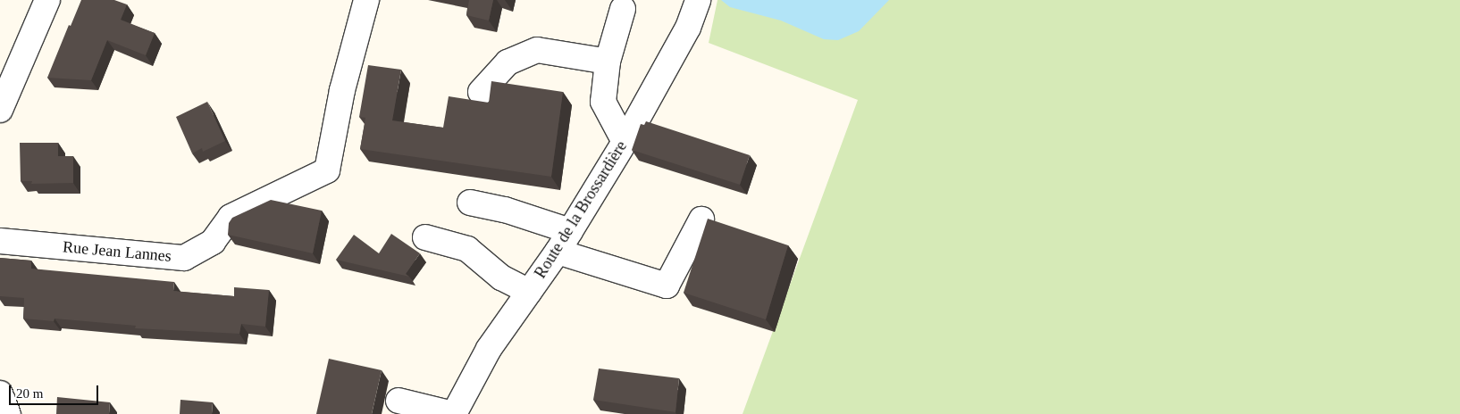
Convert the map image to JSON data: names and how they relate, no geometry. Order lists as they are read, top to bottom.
{
  "streets": {
    "street": ["Route de la Brossardière", "Rue Jean Lannes"]
  },
  "scale_bar": "20 m"
}
